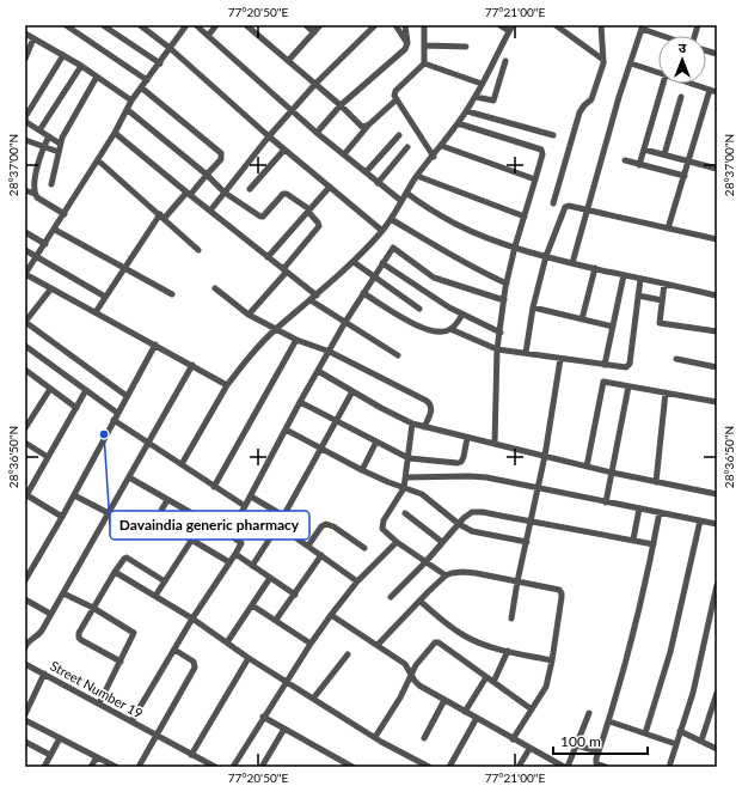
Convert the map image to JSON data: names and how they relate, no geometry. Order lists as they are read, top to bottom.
{
  "streets": {
    "street": ["Street Number 19"]
  },
  "places": ["Davaindia generic pharmacy"],
  "scale_bar": "100 m",
  "north": "top",
  "coordinates": [
    "77°20'50\"E",
    "77°21'00\"E",
    "28°37'00\"N",
    "28°36'50\"N"
  ]
}
